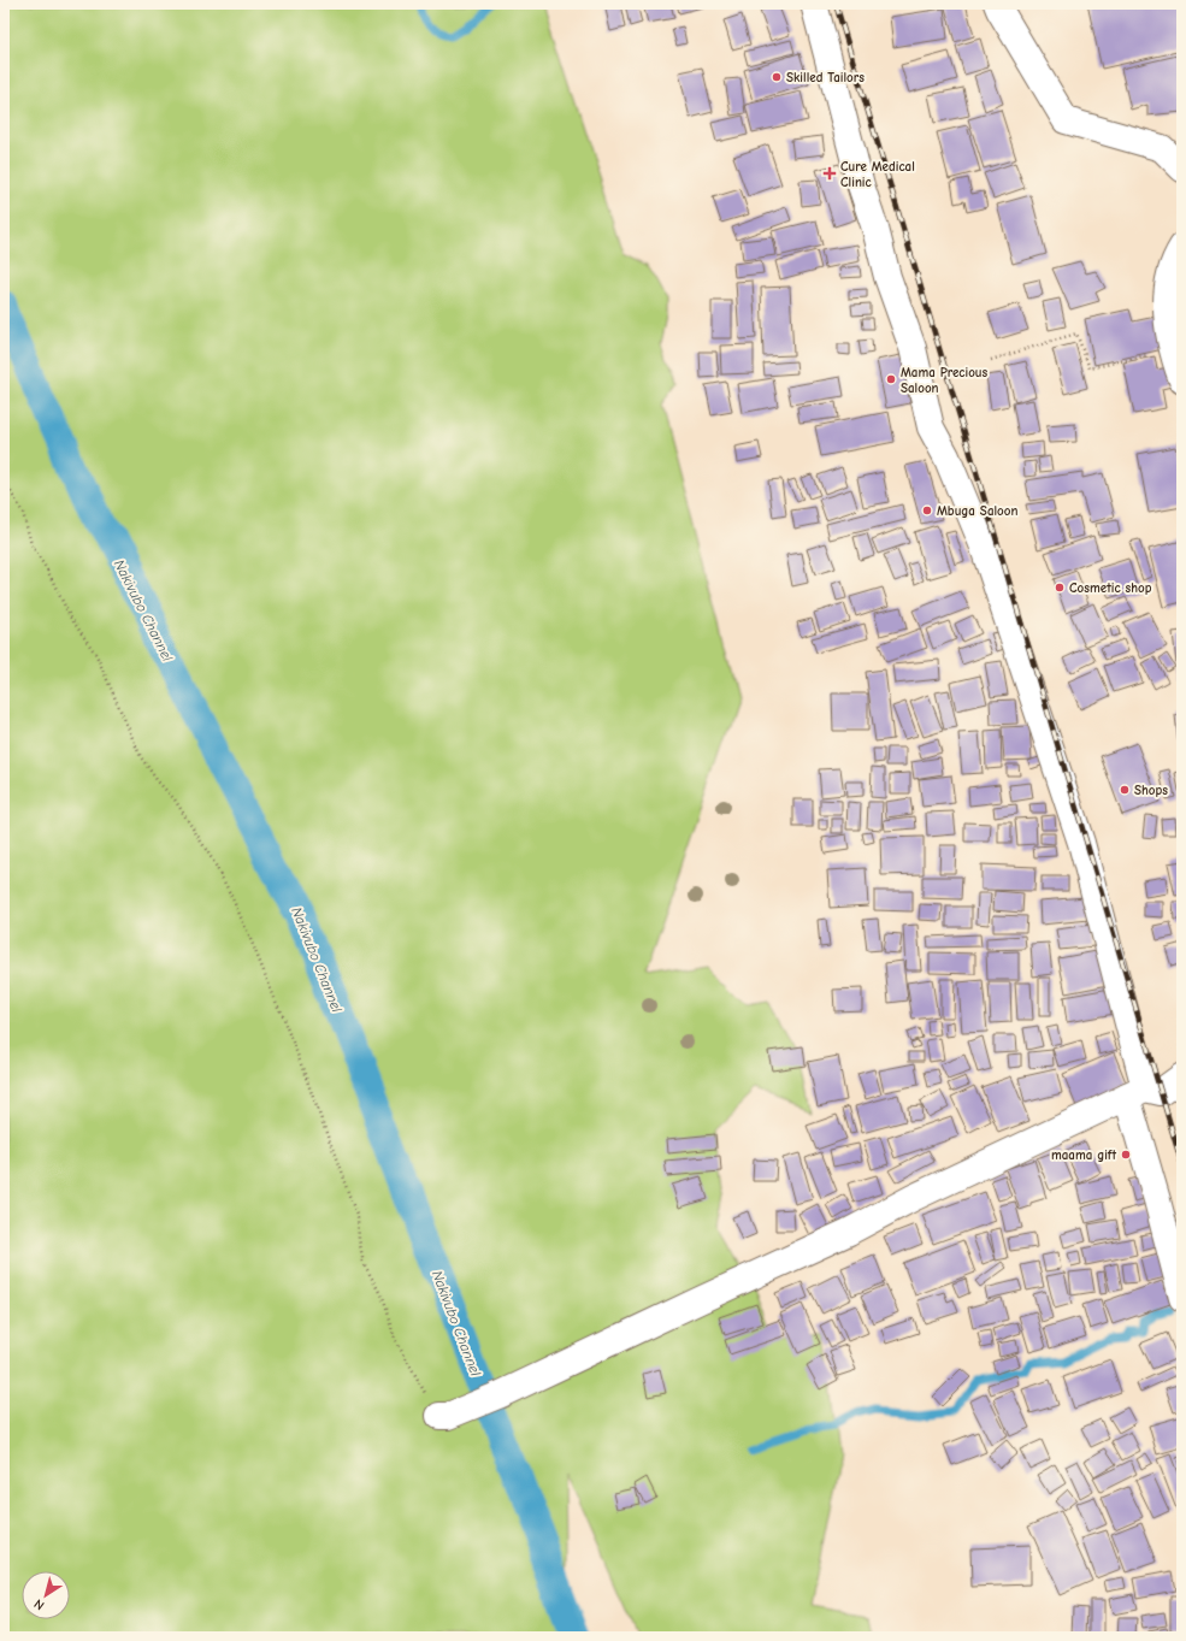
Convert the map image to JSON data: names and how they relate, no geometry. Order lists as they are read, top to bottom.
{
  "water": ["Nakivubo Channel"],
  "places": {
    "other": [
      "Skilled Tailors",
      "Mama Precious Saloon",
      "Mbuga Saloon",
      "Cosmetic shop",
      "Shops",
      "maama gift"
    ],
    "health": ["Cure Medical Clinic"]
  },
  "north": "bottom left"
}
